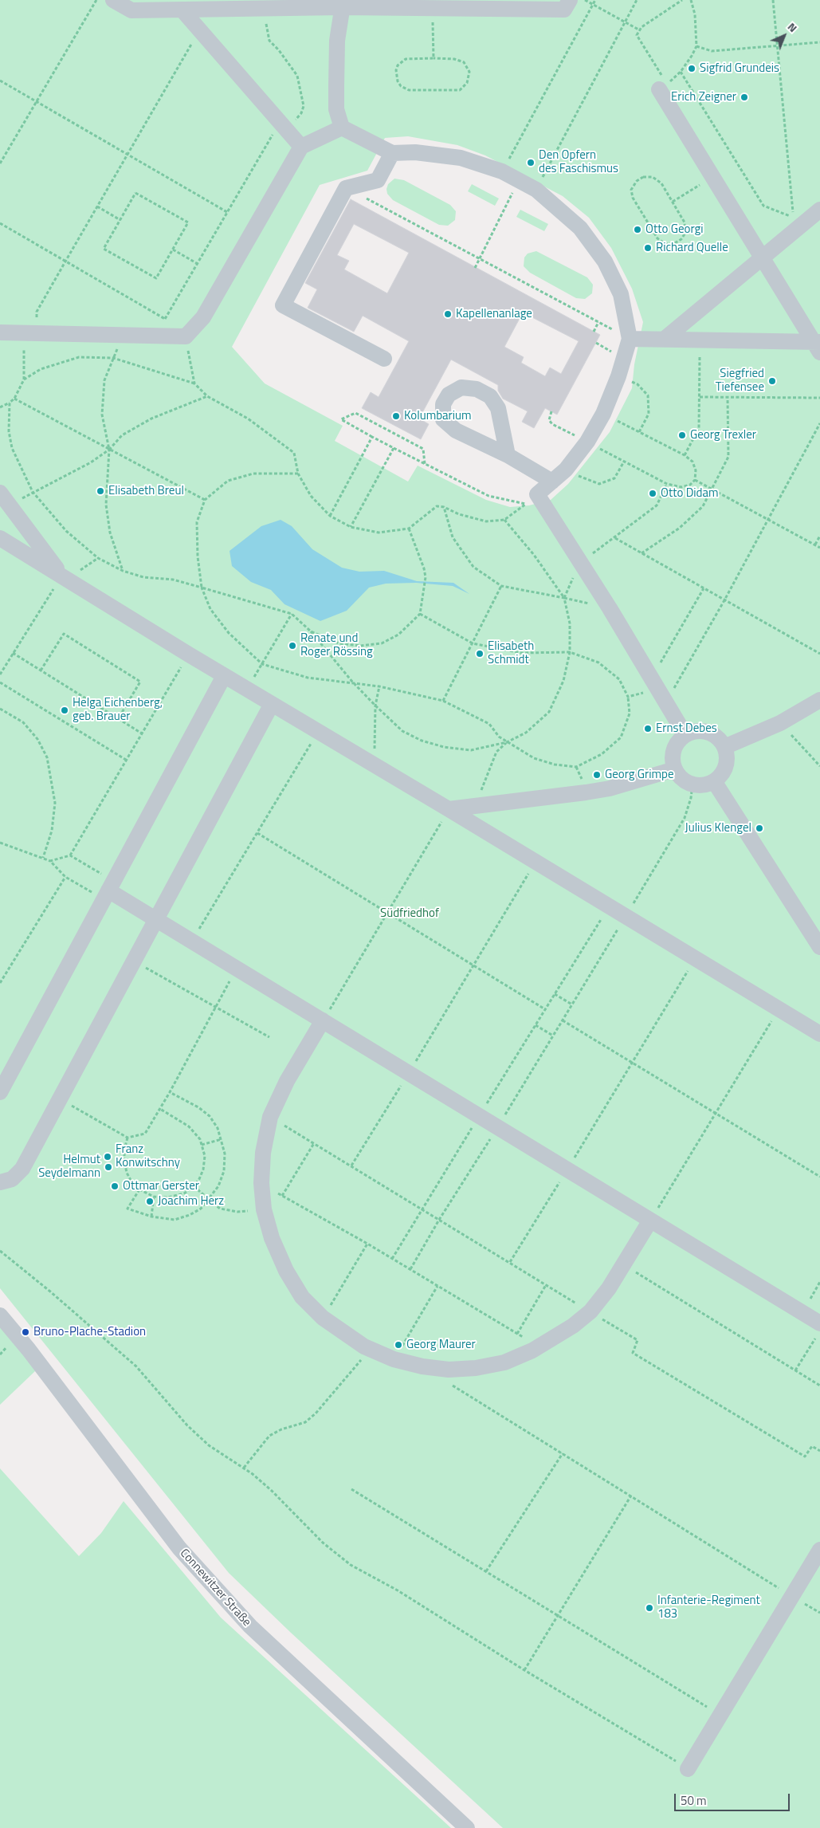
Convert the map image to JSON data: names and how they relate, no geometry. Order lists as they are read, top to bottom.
{
  "streets": {
    "street": ["Connewitzer Straße"]
  },
  "parks": ["Südfriedhof"],
  "places": [
    "Sigfrid Grundeis",
    "Erich Zeigner",
    "Den Opfern des Faschismus",
    "Otto Georgi",
    "Richard Quelle",
    "Kapellenanlage",
    "Siegfried Tiefensee",
    "Kolumbarium",
    "Georg Trexler",
    "Elisabeth Breul",
    "Otto Didam",
    "Renate und Roger Rössing",
    "Elisabeth Schmidt",
    "Helga Eichenberg, geb. Brauer",
    "Ernst Debes",
    "Georg Grimpe",
    "Julius Klengel",
    "Franz Konwitschny",
    "Helmut Seydelmann",
    "Ottmar Gerster",
    "Joachim Herz",
    "Bruno-Plache-Stadion",
    "Georg Maurer",
    "Infanterie-Regiment 183"
  ],
  "scale_bar": "50 m",
  "north": "top right"
}
